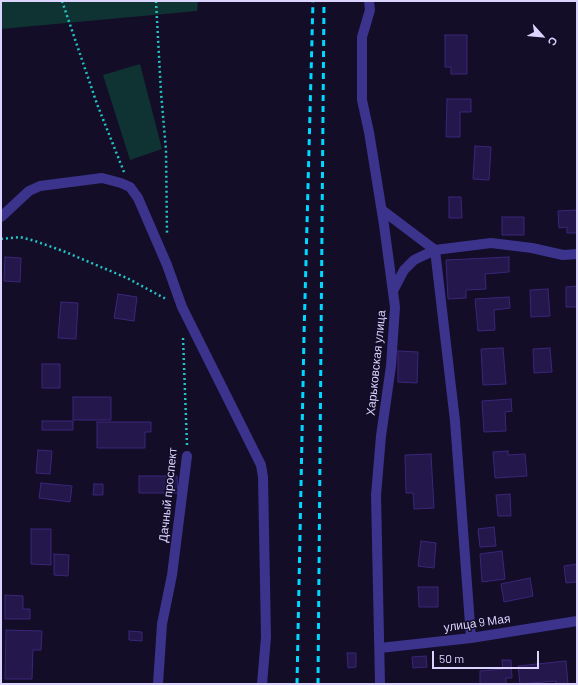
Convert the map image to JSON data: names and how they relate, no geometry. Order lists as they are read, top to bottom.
{
  "streets": {
    "street": ["Харьковская улица", "Дачный проспект", "улица 9 Мая"]
  },
  "crossings": [
    ["Харьковская улица", "улица 9 Мая"]
  ],
  "scale_bar": "50 m",
  "north": "bottom right"
}
